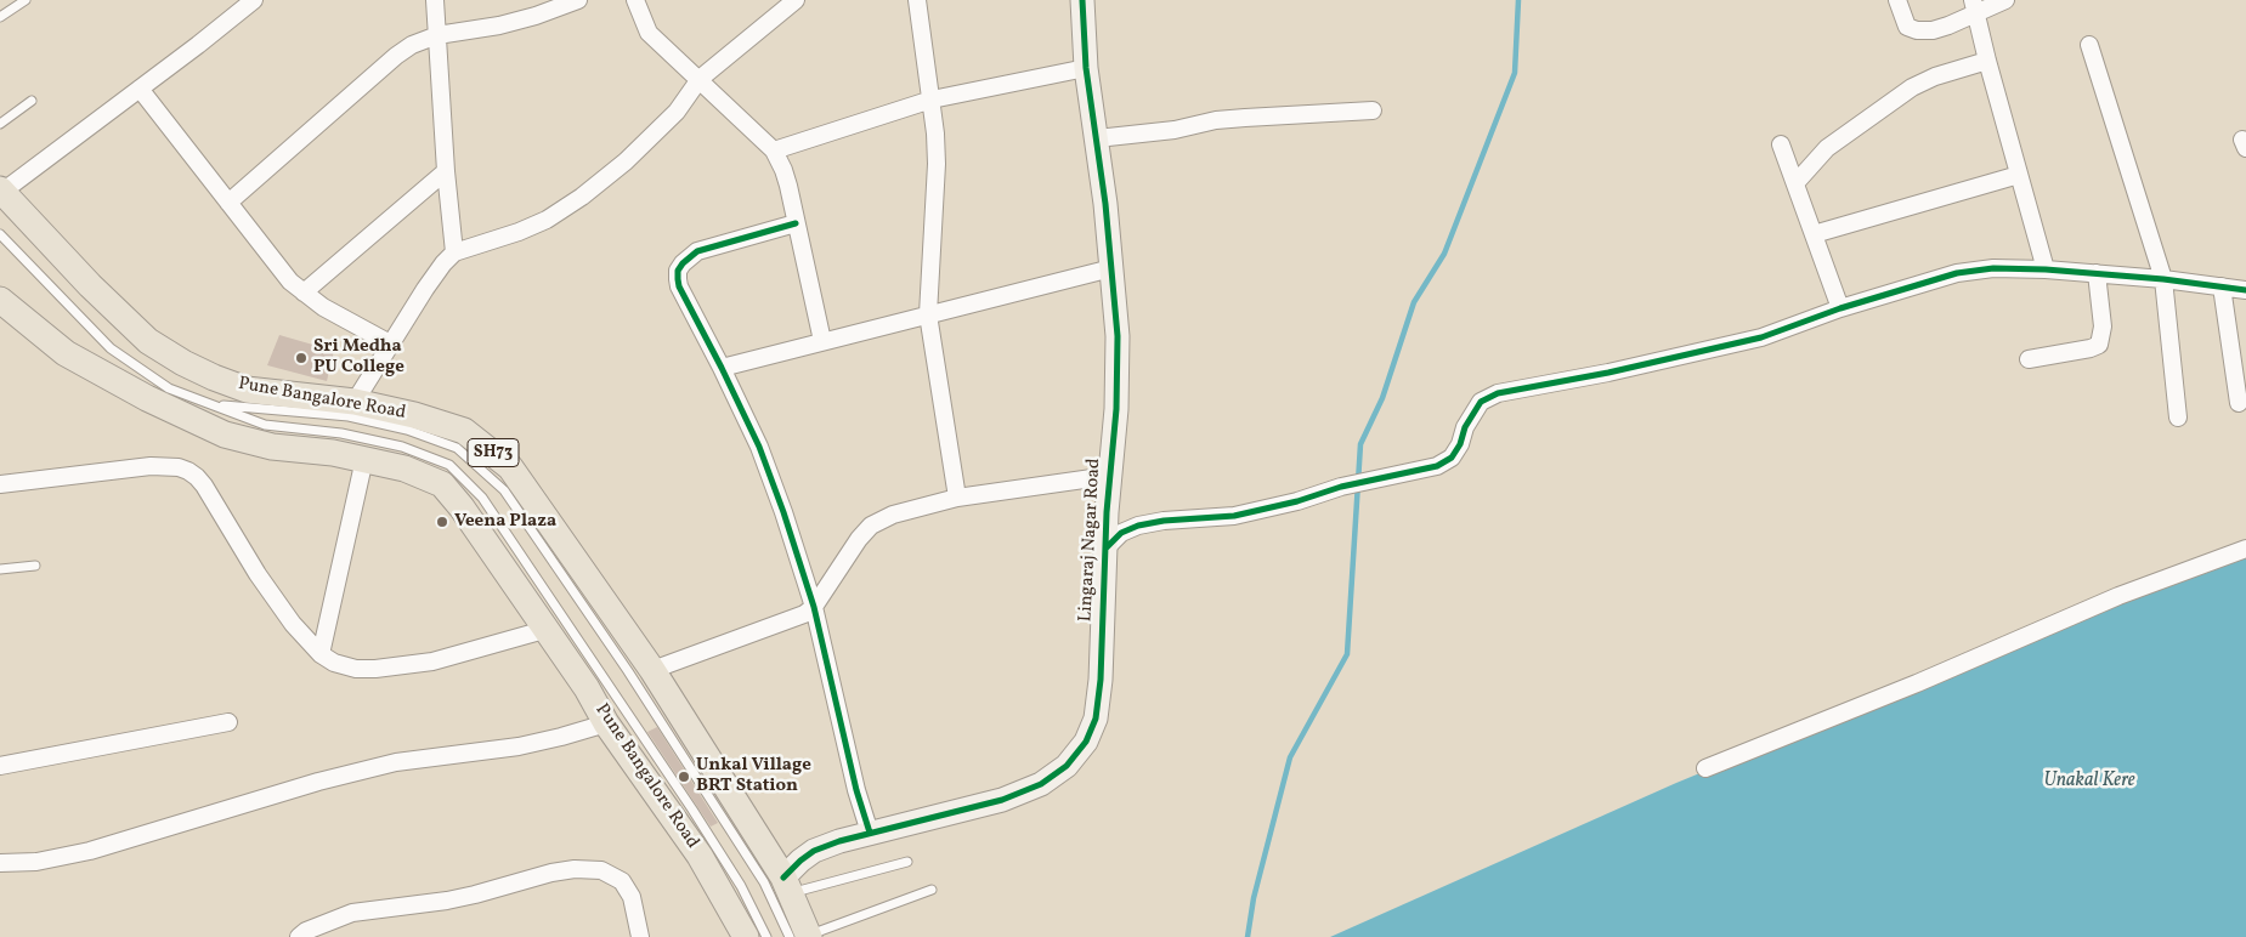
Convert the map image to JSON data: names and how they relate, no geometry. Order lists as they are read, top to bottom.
{
  "streets": {
    "main road": ["Pune Bangalore Road", "SH73"],
    "street": ["Lingaraj Nagar Road"]
  },
  "crossings": [
    ["Pune Bangalore Road", "Lingaraj Nagar Road"]
  ],
  "water": ["Unakal Kere"],
  "places": ["Sri Medha PU College", "Veena Plaza", "Unkal Village BRT Station"]
}
